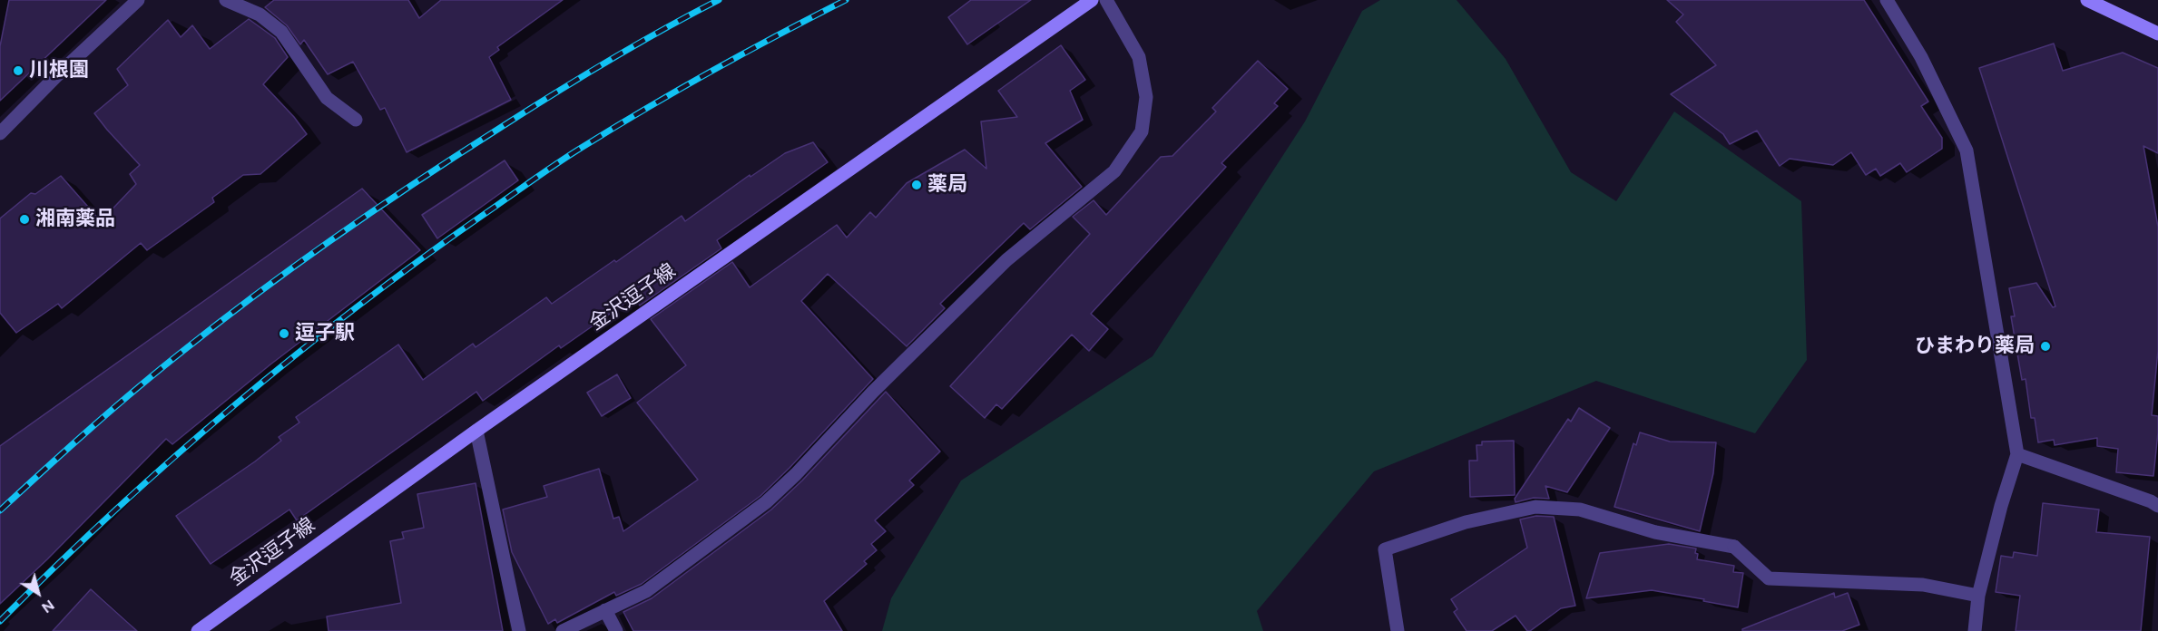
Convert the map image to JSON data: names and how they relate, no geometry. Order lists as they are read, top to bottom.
{
  "streets": {
    "main road": ["金沢逗子線"]
  },
  "places": [
    "川根園",
    "薬局",
    "湘南薬品",
    "逗子駅",
    "ひまわり薬局"
  ],
  "north": "bottom right"
}
